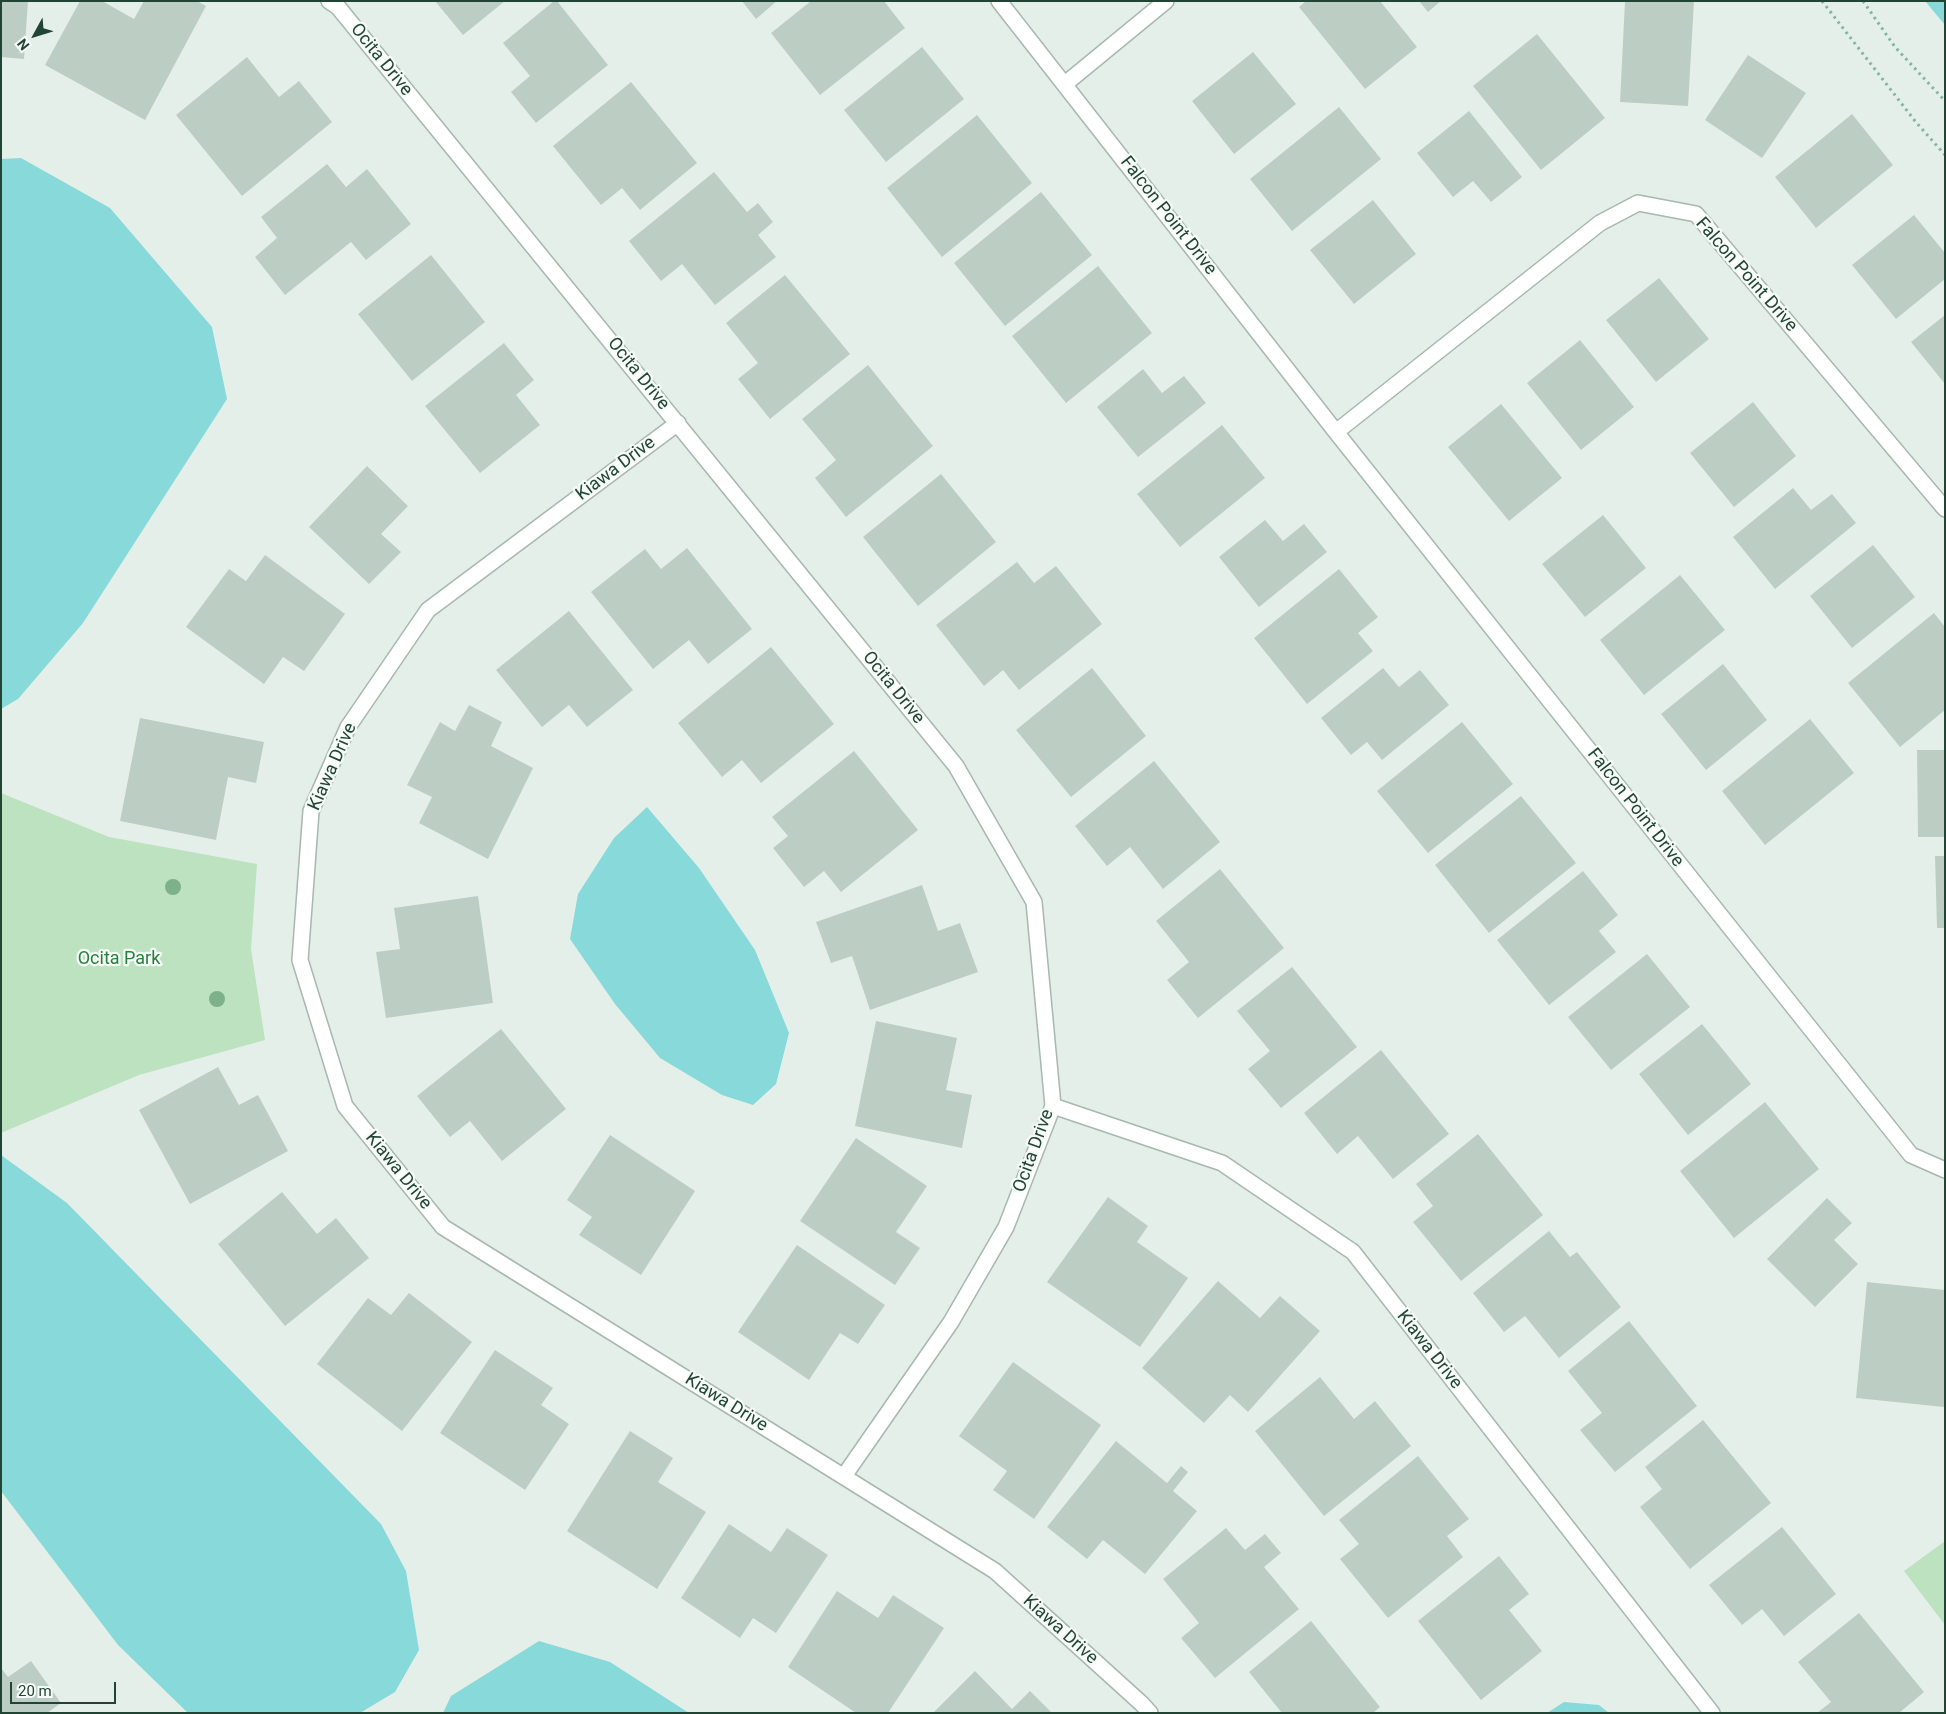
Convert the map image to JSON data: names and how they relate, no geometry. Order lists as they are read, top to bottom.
{
  "streets": {
    "street": ["Ocita Drive", "Falcon Point Drive", "Kiawa Drive"]
  },
  "crossings": [
    ["Ocita Drive", "Kiawa Drive"]
  ],
  "parks": ["Ocita Park"],
  "scale_bar": "20 m",
  "north": "bottom left"
}
